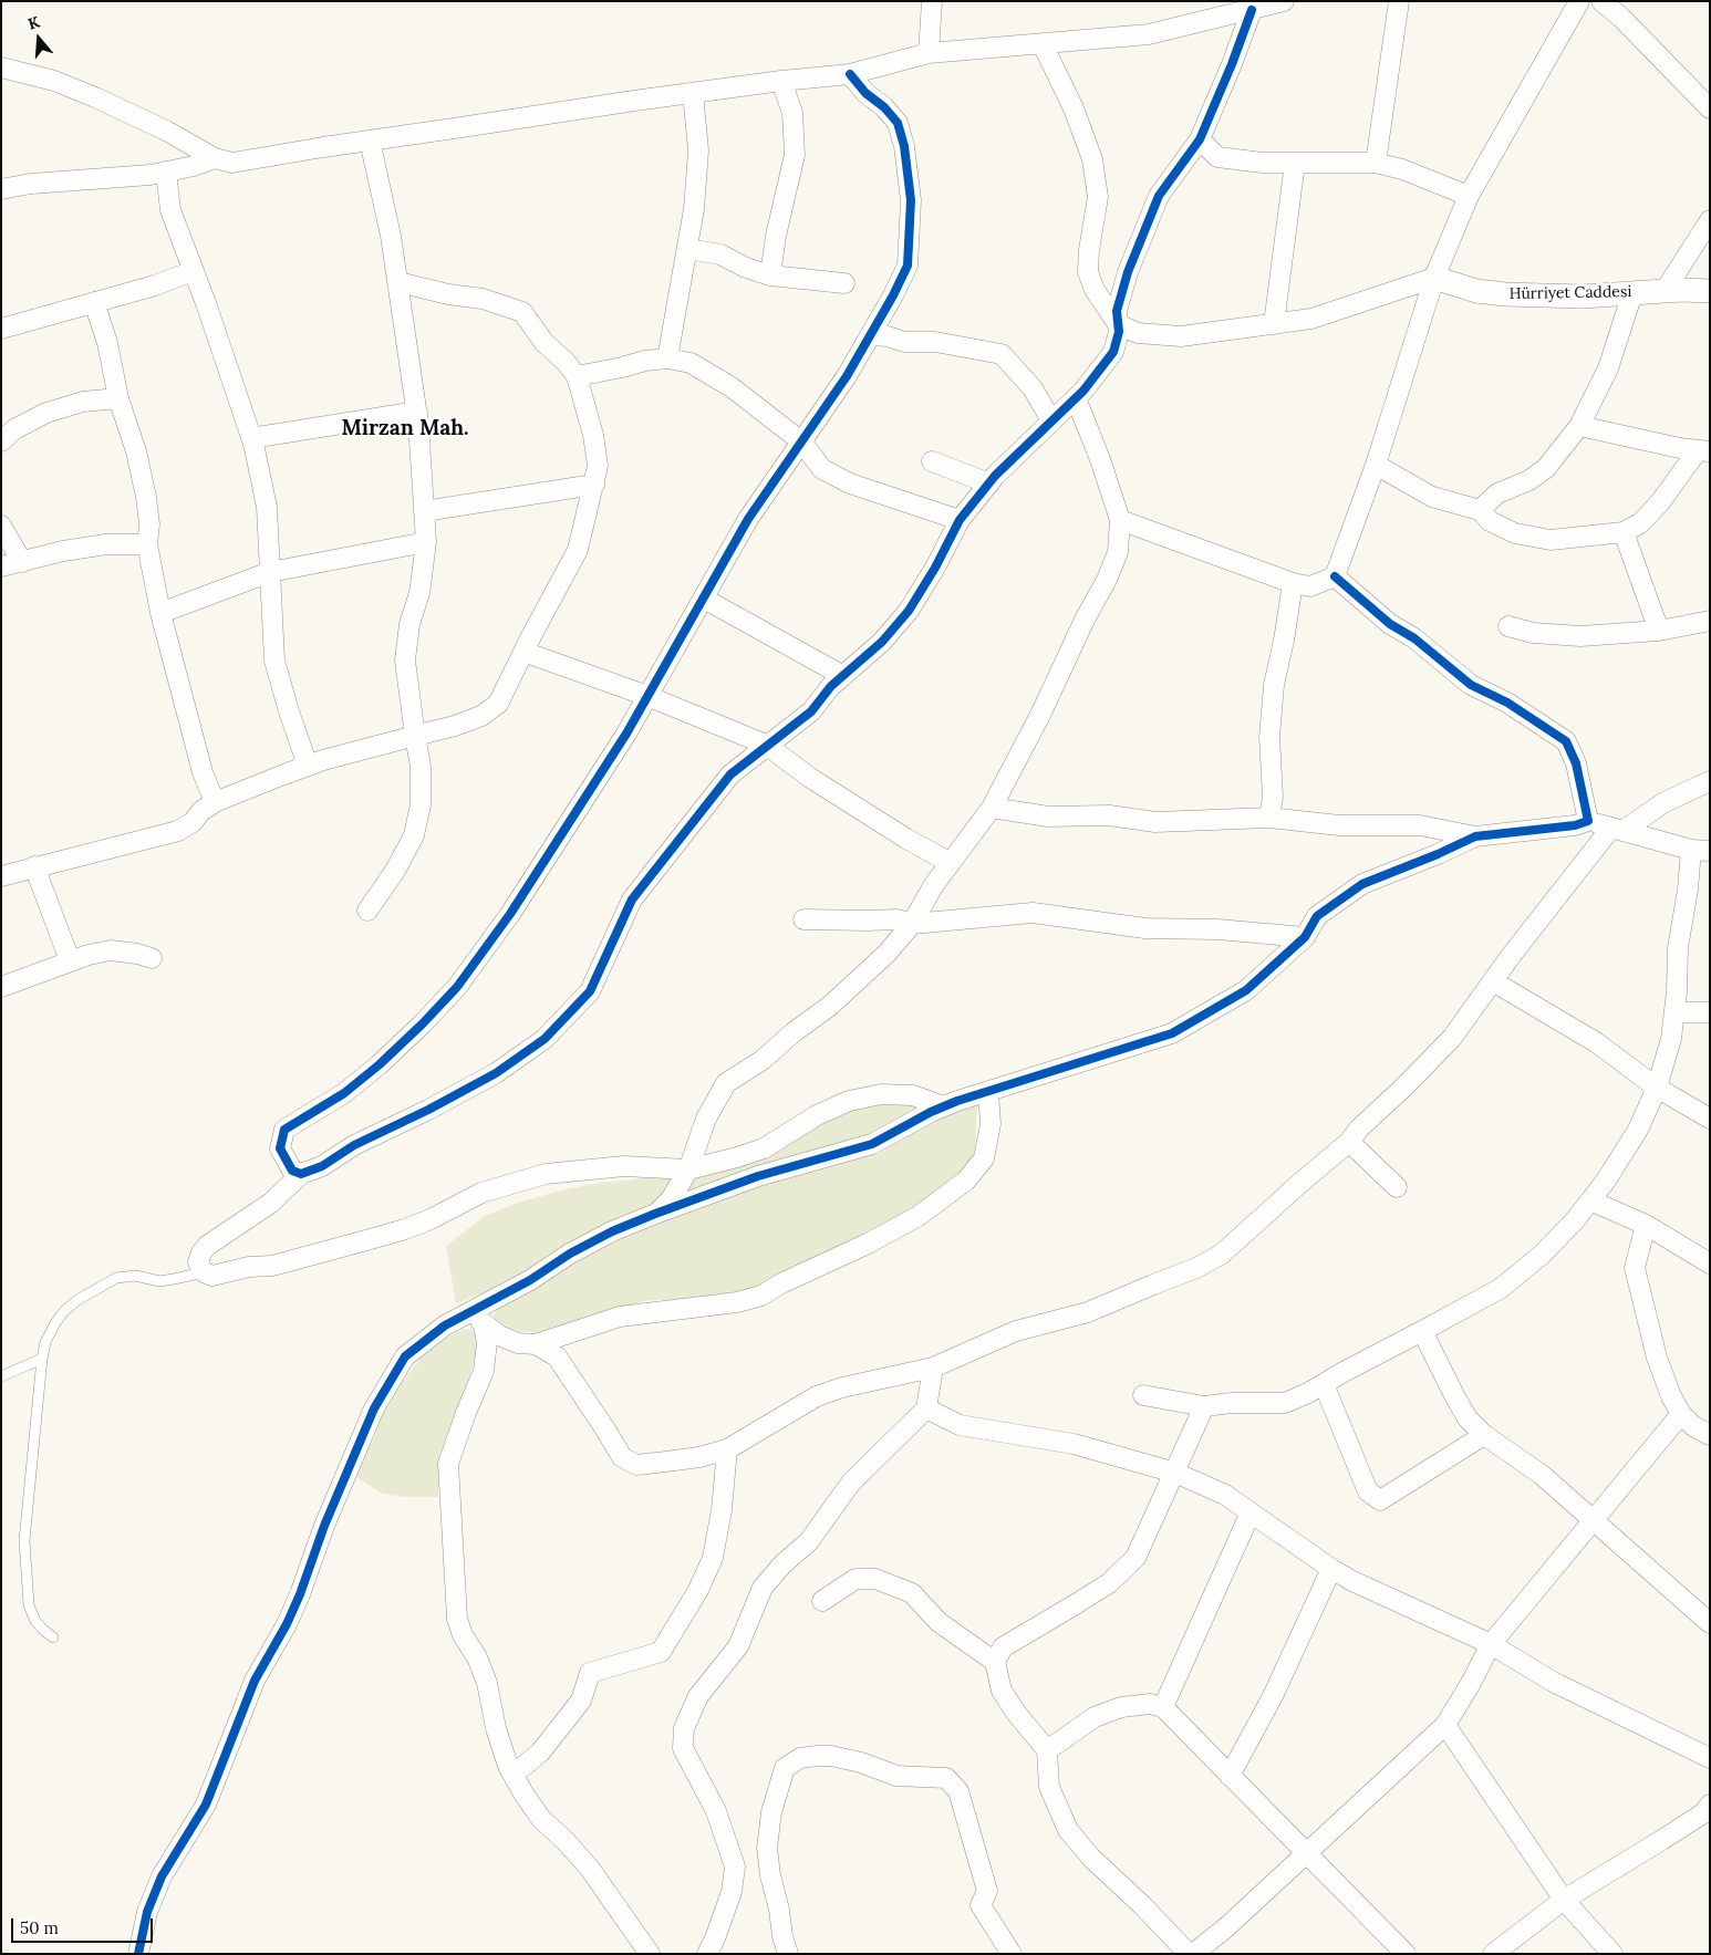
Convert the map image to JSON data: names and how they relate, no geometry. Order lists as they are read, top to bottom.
{
  "streets": {
    "street": ["Hürriyet Caddesi"]
  },
  "districts": ["Mirzan Mah."],
  "scale_bar": "50 m",
  "north": "top"
}
